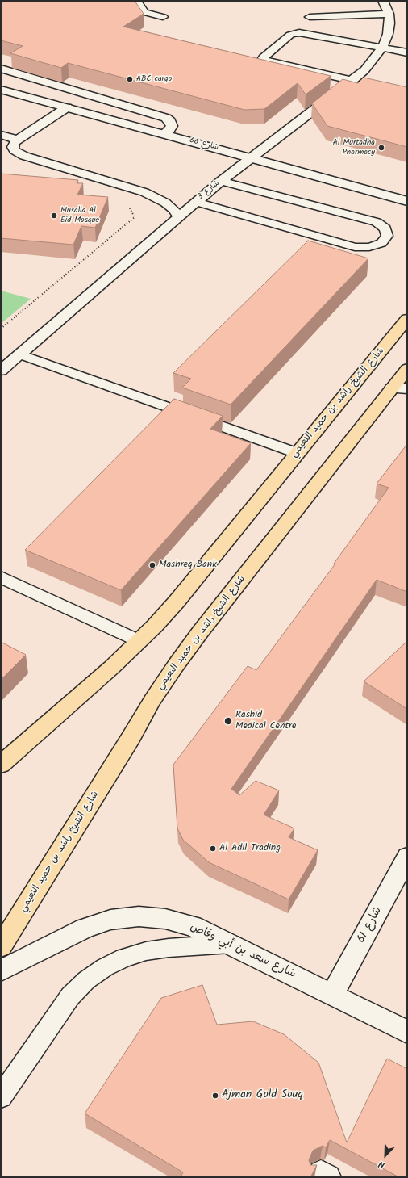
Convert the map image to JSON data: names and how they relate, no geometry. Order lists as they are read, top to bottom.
{
  "streets": {
    "main road": ["شارع الشيخ راشد بن حميد النعيمي"],
    "street": ["شارع 66", "شارع 61", "شارع سعد بن أبي وقاص"],
    "lane": ["شارع 3"]
  },
  "crossings": [
    ["شارع 66", "شارع 3"],
    ["شارع 61", "شارع سعد بن أبي وقاص"]
  ],
  "places": [
    "ABC cargo",
    "Al Murtadha Pharmacy",
    "Musalla Al Eid Mosque",
    "Mashreq Bank",
    "Rashid Medical Centre",
    "Al Adil Trading",
    "Ajman Gold Souq"
  ],
  "north": "bottom left"
}
